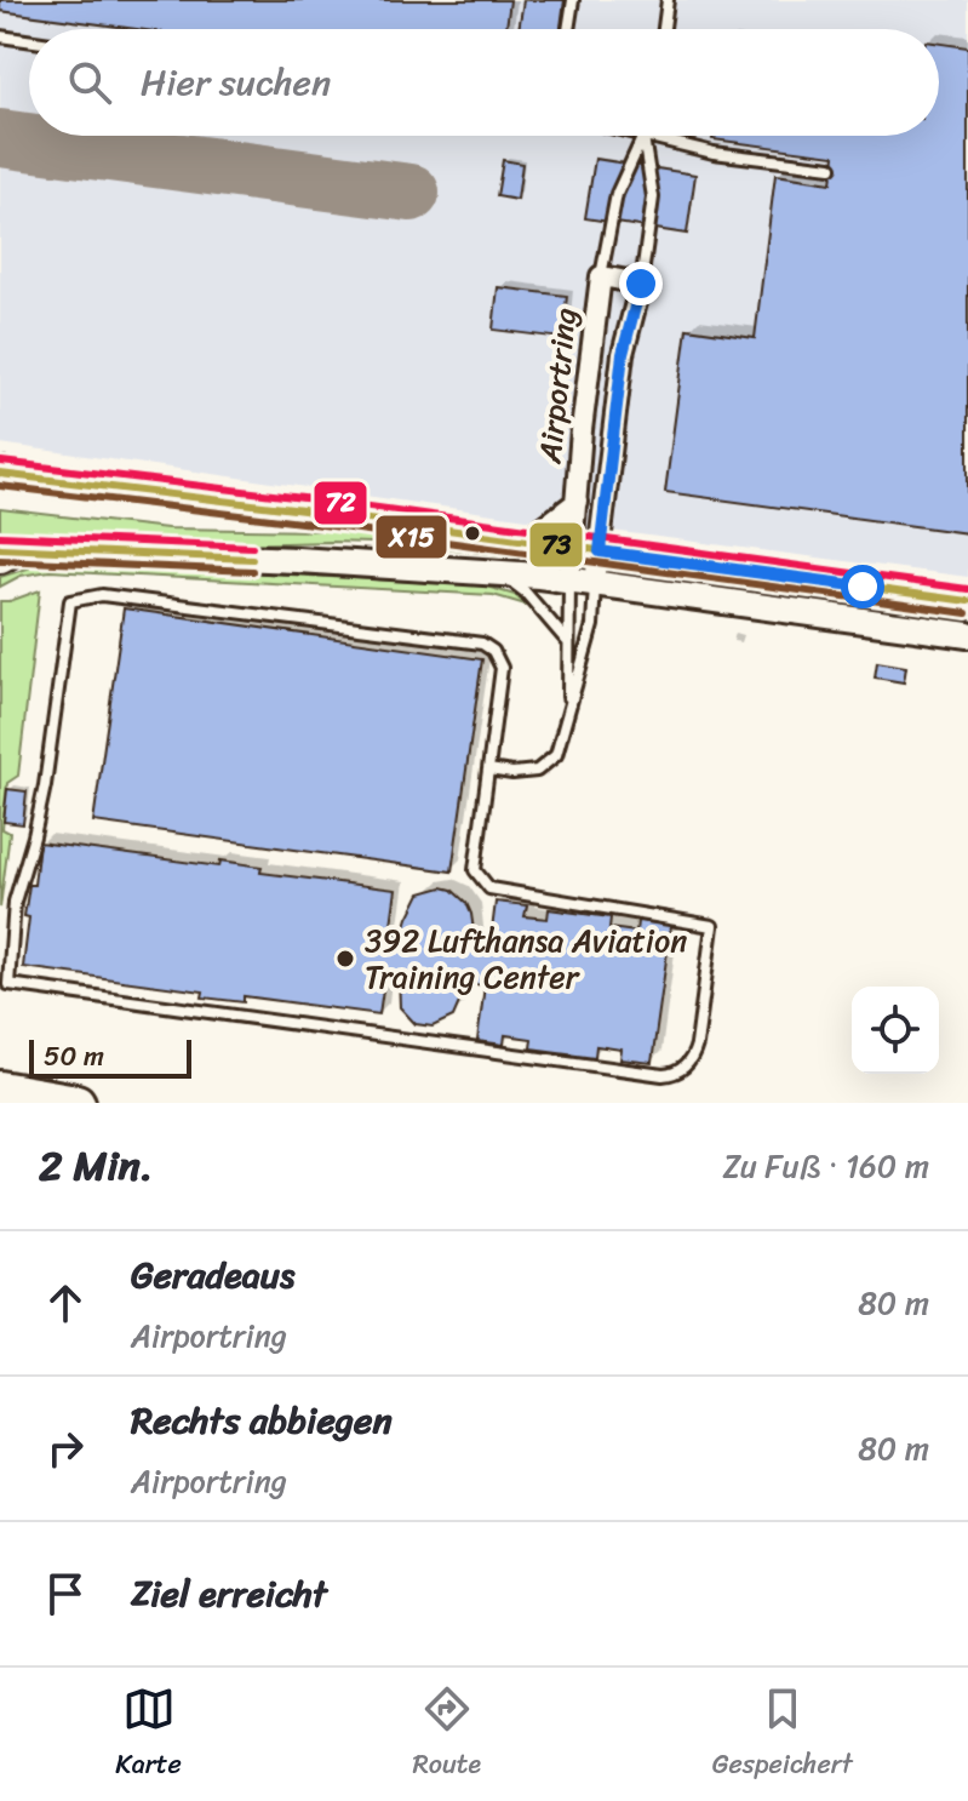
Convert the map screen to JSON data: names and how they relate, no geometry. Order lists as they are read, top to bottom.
{
  "streets": {
    "street": ["Airportring"]
  },
  "places": ["392 Lufthansa Aviation Training Center"],
  "lines": ["transit line 72", "transit line 73", "transit line X15"],
  "scale_bar": "50 m",
  "page": {
    "search": "Hier suchen",
    "scale": "50 m",
    "heading": ["2 Min.", "Zu Fuß · 160 m"],
    "list": [
      ["Geradeaus", "Airportring", "80 m"],
      ["Rechts abbiegen", "Airportring", "80 m"],
      "Ziel erreicht"
    ],
    "nav": ["Karte", "Route", "Gespeichert"]
  }
}
